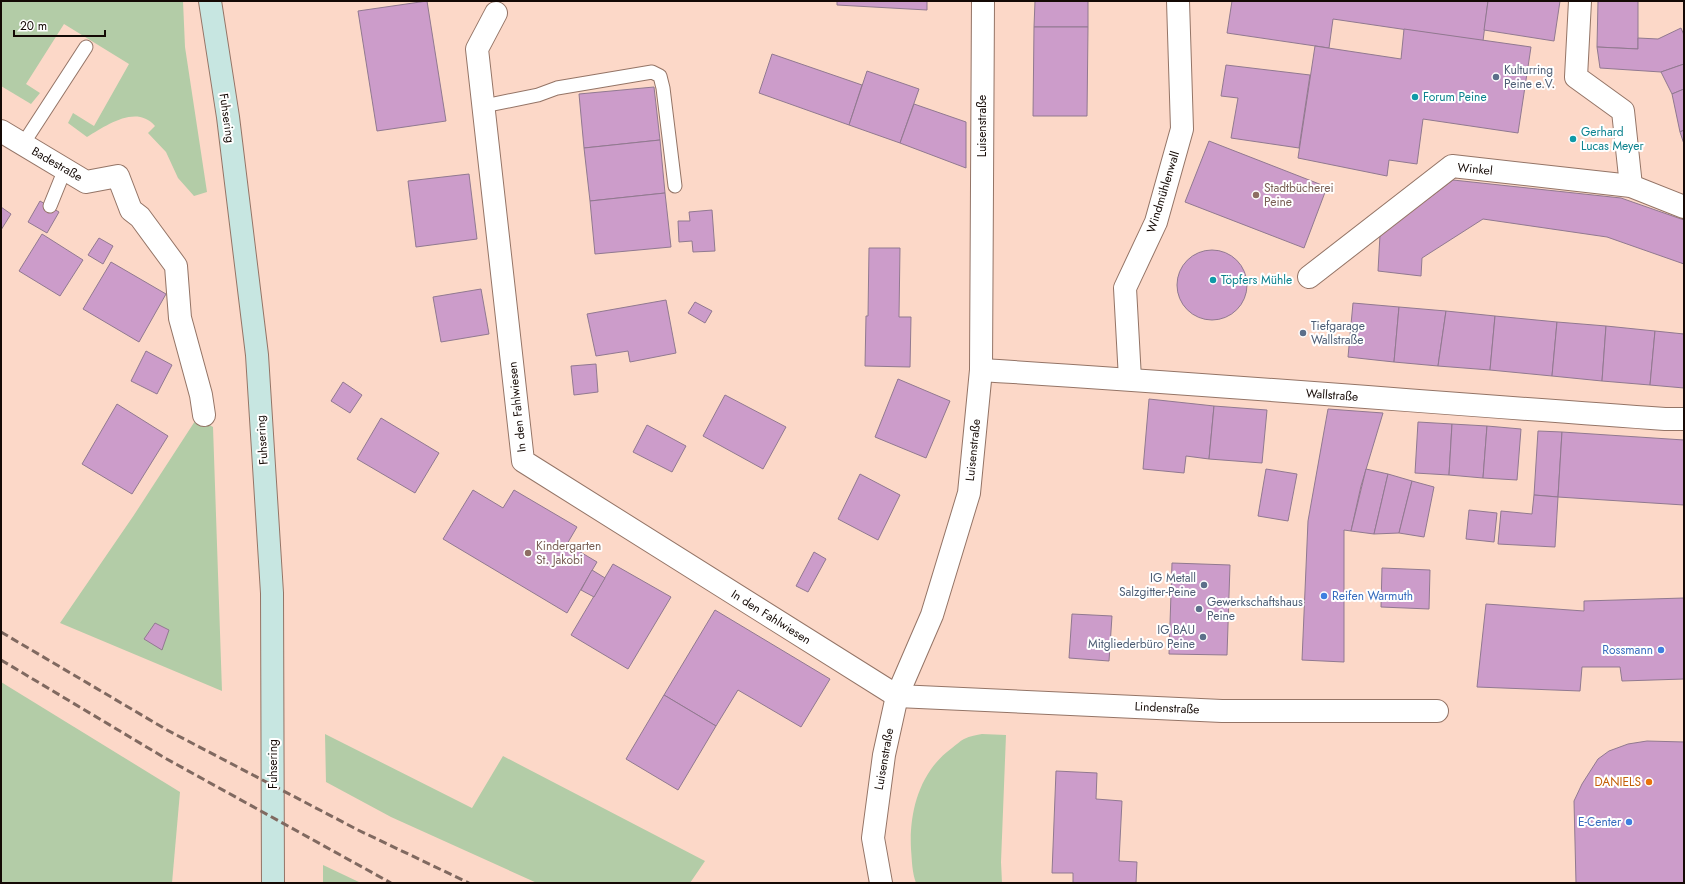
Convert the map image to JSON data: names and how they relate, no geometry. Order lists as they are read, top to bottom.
{
  "streets": {
    "street": [
      "Fuhsering",
      "Luisenstraße",
      "Badestraße",
      "Winkel",
      "Windmühlenwall",
      "Wallstraße",
      "In den Fahlwiesen",
      "Lindenstraße"
    ]
  },
  "crossings": [
    ["Luisenstraße", "Wallstraße"],
    ["Luisenstraße", "In den Fahlwiesen"],
    ["Luisenstraße", "Lindenstraße"],
    ["Windmühlenwall", "Wallstraße"],
    ["In den Fahlwiesen", "Lindenstraße"]
  ],
  "places": [
    "Kulturring Peine e.V.",
    "Forum Peine",
    "Gerhard Lucas Meyer",
    "Stadtbücherei Peine",
    "Töpfers Mühle",
    "Tiefgarage Wallstraße",
    "Kindergarten St. Jakobi",
    "IG Metall Salzgitter-Peine",
    "Reifen Warmuth",
    "Gewerkschaftshaus Peine",
    "IG BAU Mitgliederbüro Peine",
    "Rossmann",
    "DANIELS",
    "E-Center"
  ],
  "scale_bar": "20 m"
}
